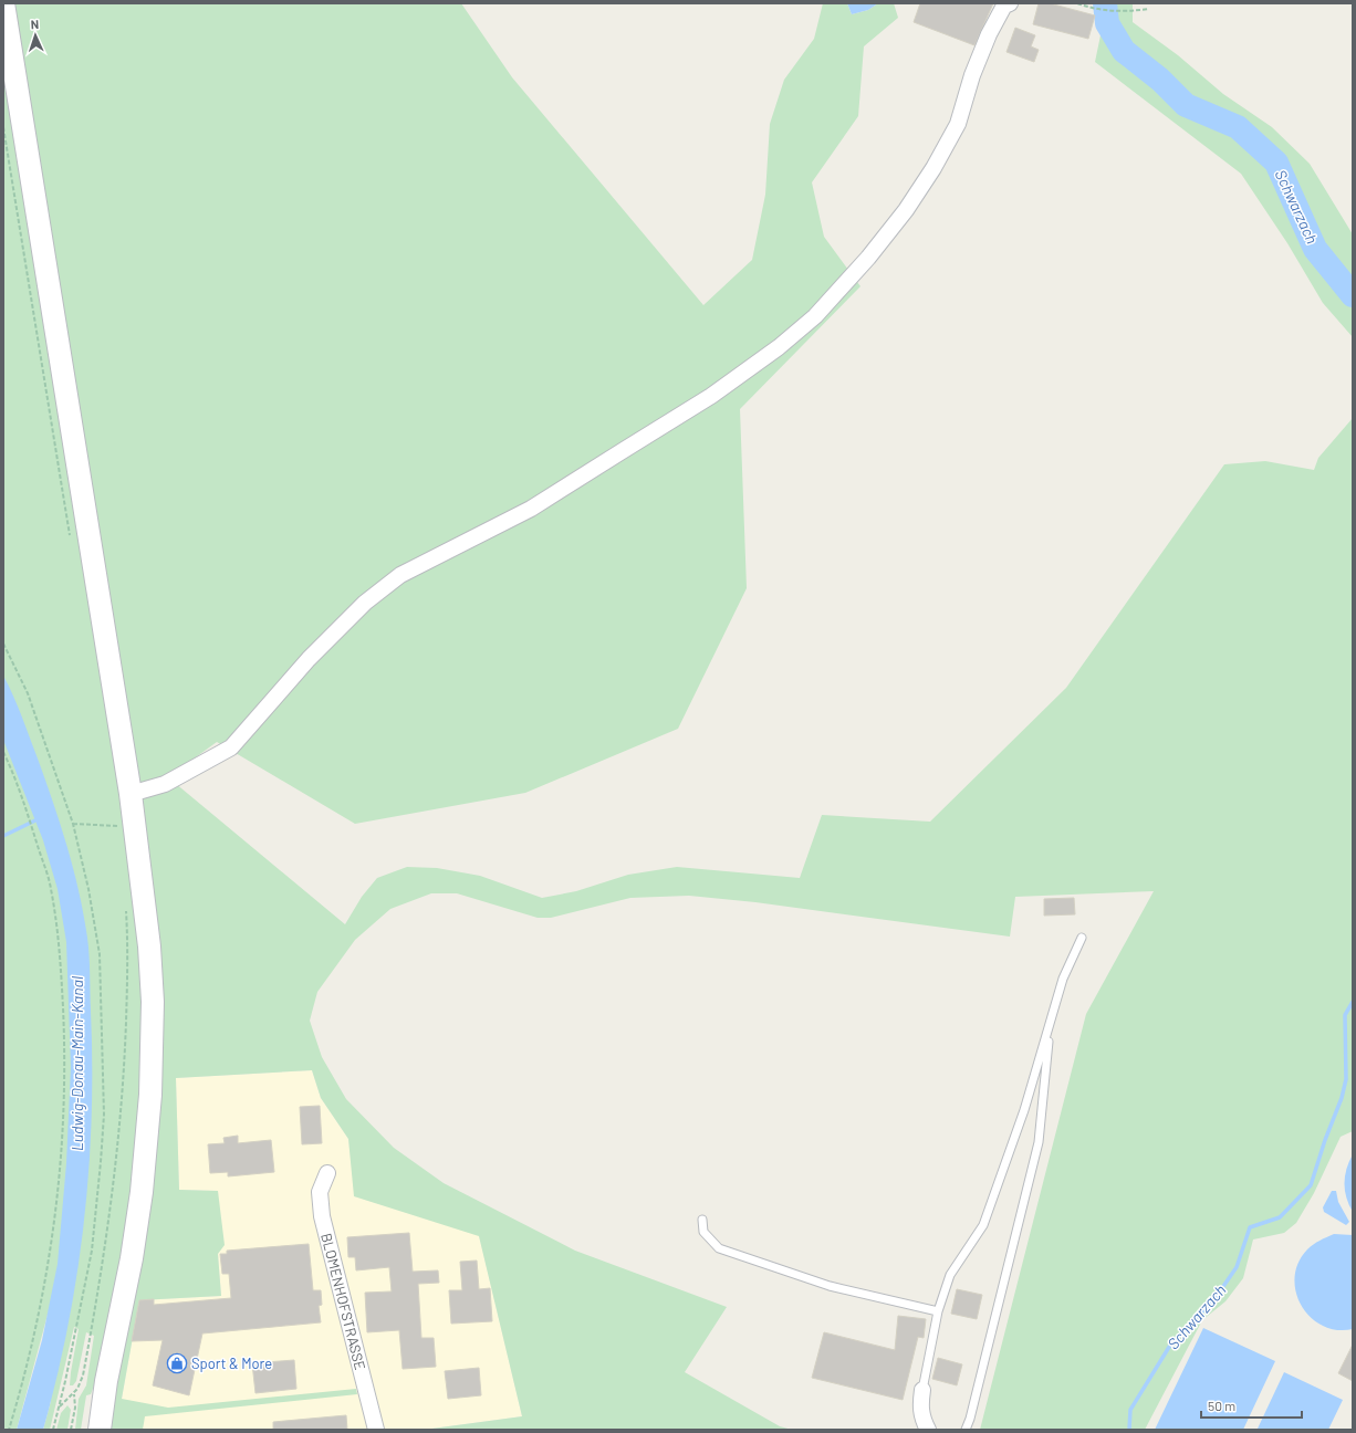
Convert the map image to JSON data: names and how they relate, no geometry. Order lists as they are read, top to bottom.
{
  "streets": {
    "street": ["BLOMENHOFSTRASSE"]
  },
  "water": ["Schwarzach", "Ludwig-Donau-Main-Kanal"],
  "places": {
    "shop": ["Sport & More"]
  },
  "scale_bar": "50 m",
  "north": "top"
}
